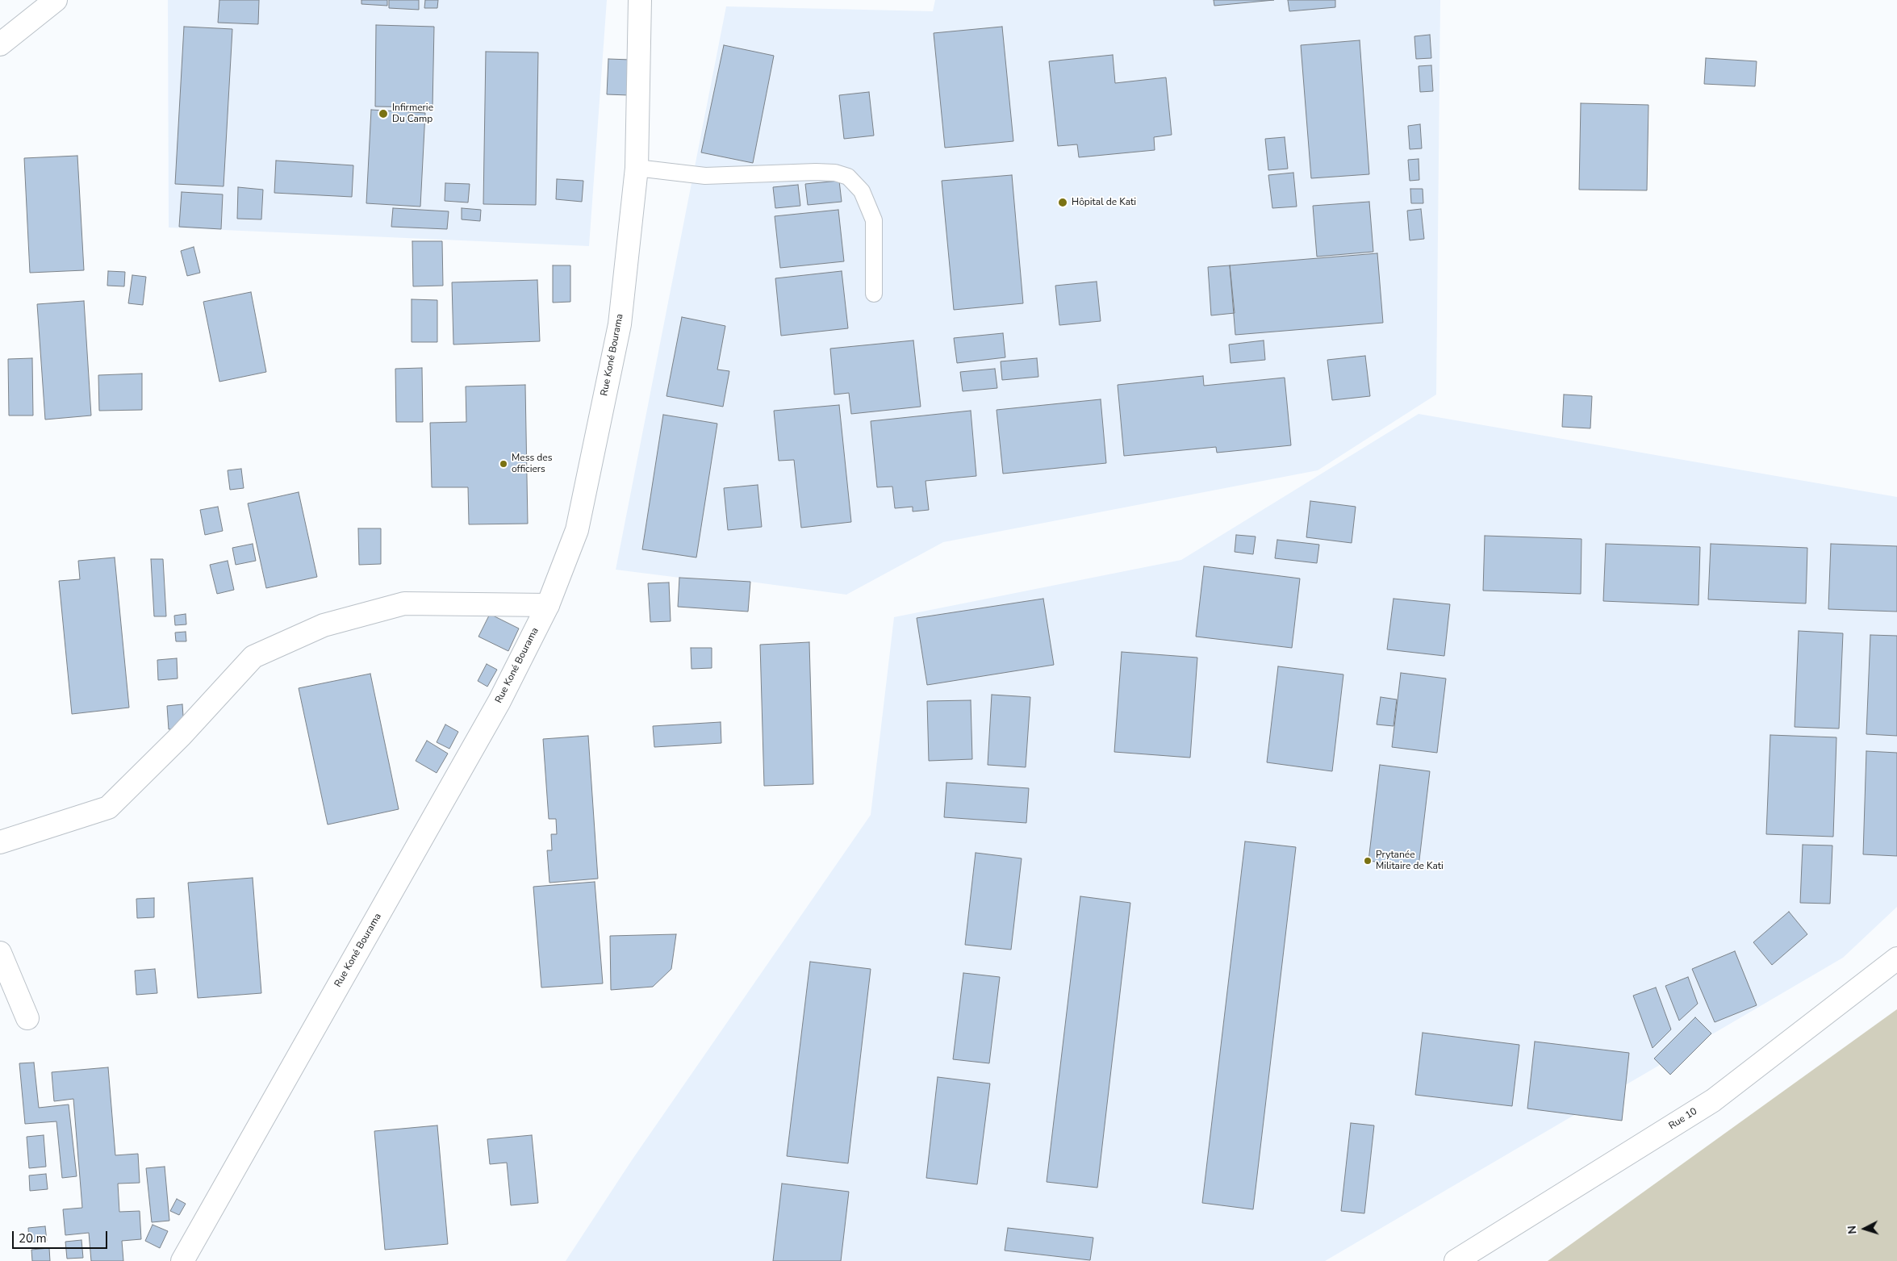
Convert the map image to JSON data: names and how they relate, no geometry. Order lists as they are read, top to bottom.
{
  "streets": {
    "main road": ["Rue Koné Bourama", "Rue 10"]
  },
  "places": [
    "Infirmerie Du Camp",
    "Hôpital de Kati",
    "Mess des officiers",
    "Prytanée Militaire de Kati"
  ],
  "scale_bar": "20 m",
  "north": "left"
}
